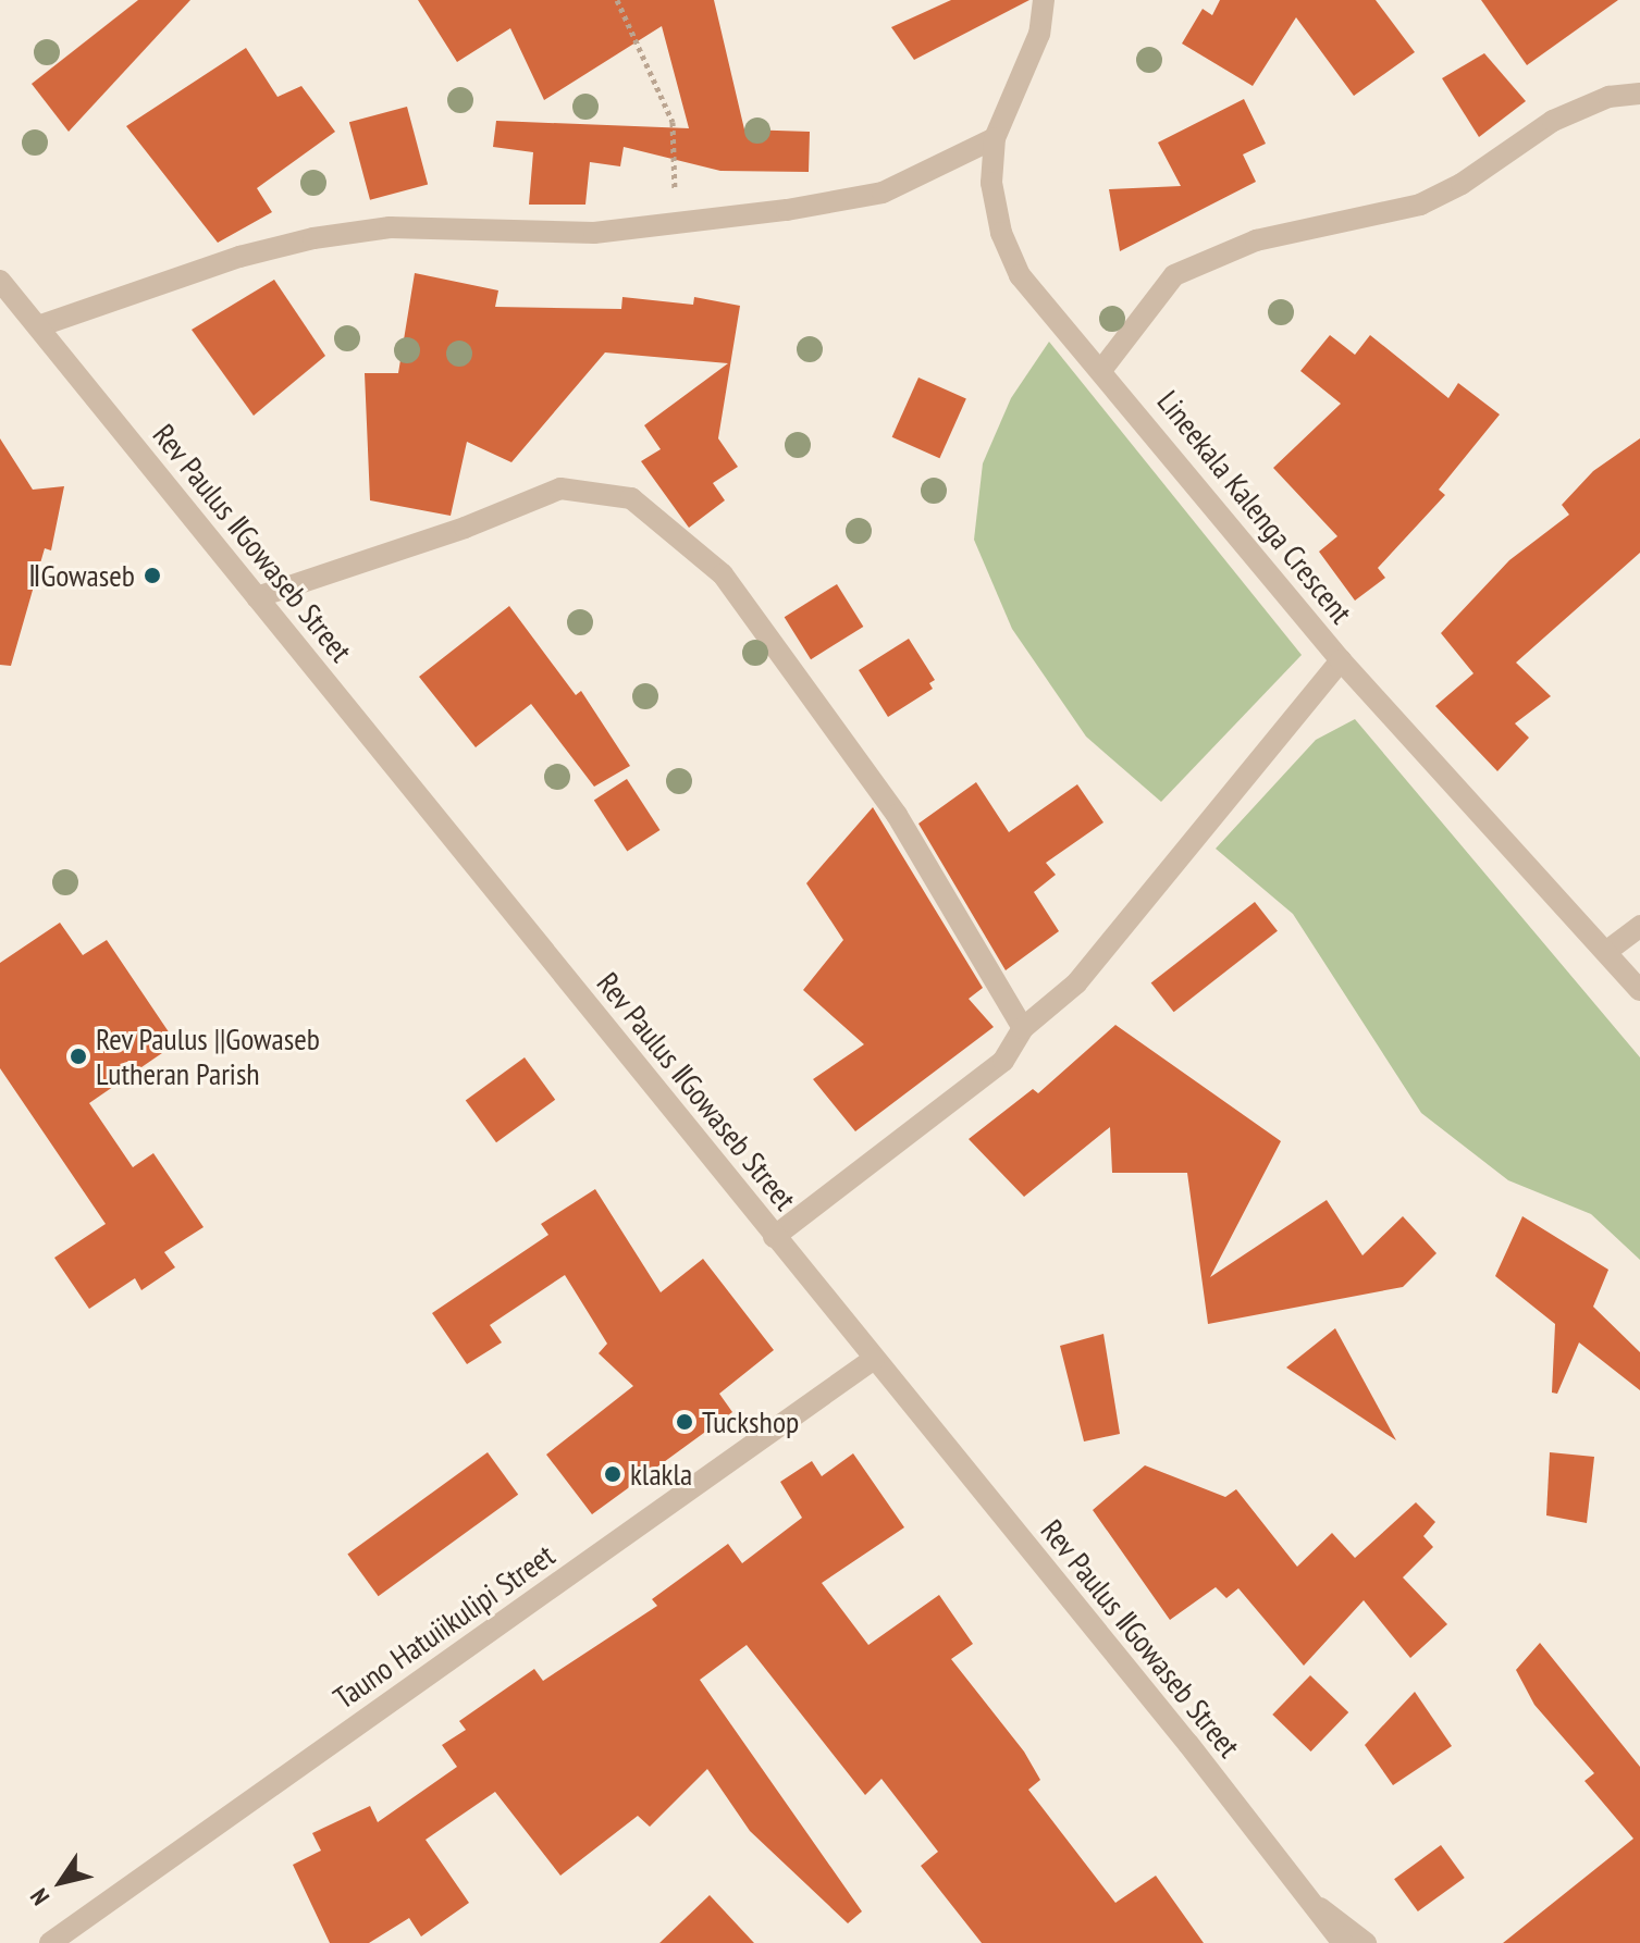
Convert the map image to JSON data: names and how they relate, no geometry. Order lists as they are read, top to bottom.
{
  "streets": {
    "street": ["Lineekala Kalenga Crescent", "Rev Paulus ǁGowaseb Street", "Tauno Hatuiikulipi Street"]
  },
  "crossings": [
    ["Rev Paulus ǁGowaseb Street", "Tauno Hatuiikulipi Street"]
  ],
  "places": [
    "ǁGowaseb",
    "Rev Paulus ||Gowaseb Lutheran Parish",
    "Tuckshop",
    "klakla"
  ],
  "north": "bottom left"
}
